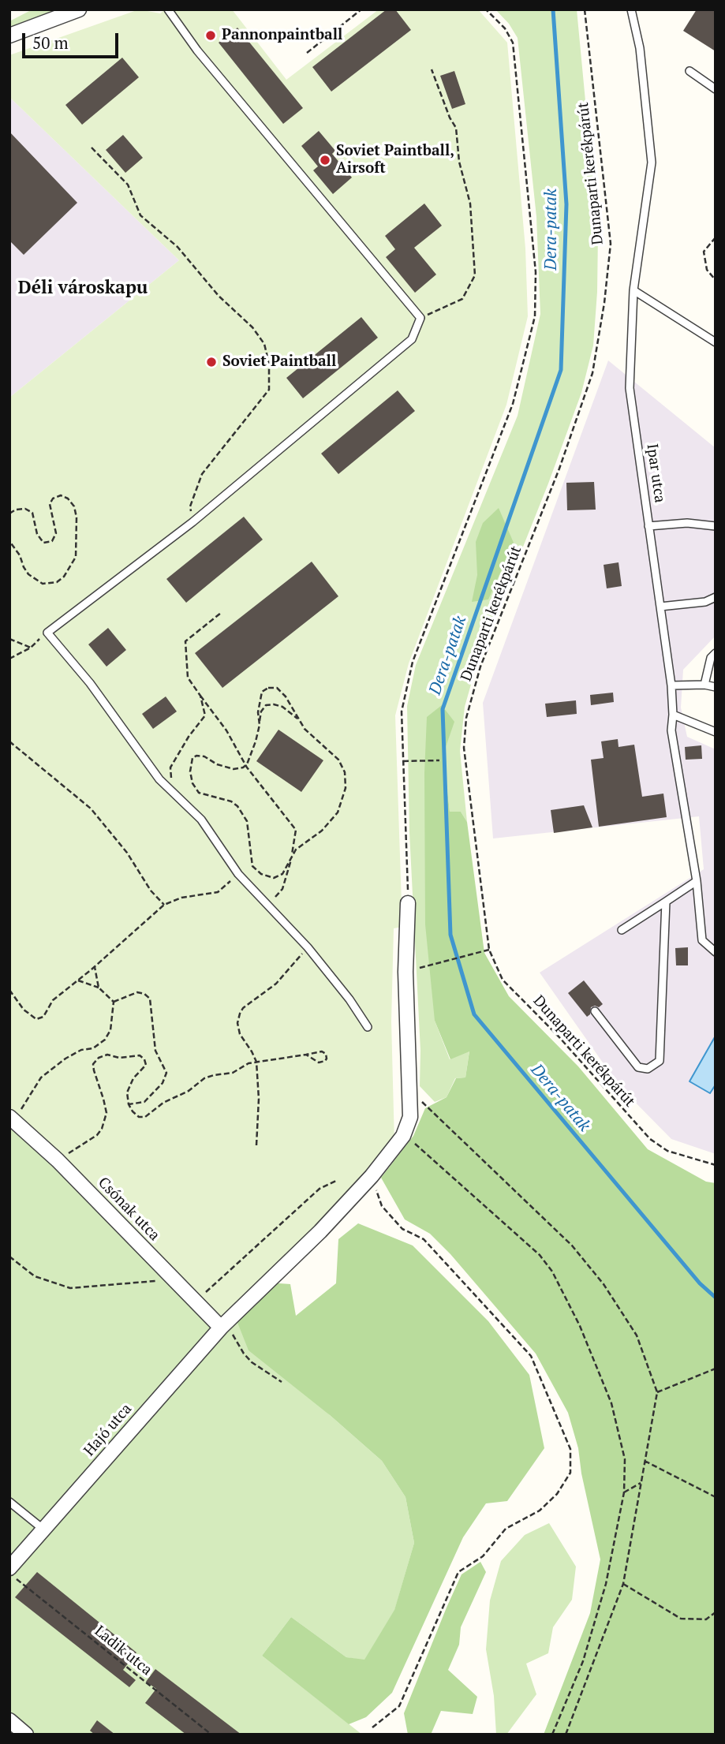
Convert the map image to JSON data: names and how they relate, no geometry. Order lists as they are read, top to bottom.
{
  "streets": {
    "street": ["Csónak utca", "Hajó utca"],
    "lane": ["Ipar utca"],
    "path": ["Dunaparti kerékpárút", "Ladik utca"]
  },
  "crossings": [
    ["Csónak utca", "Hajó utca"]
  ],
  "districts": ["Déli városkapu"],
  "water": ["Dera-patak"],
  "places": ["Pannonpaintball", "Soviet Paintball, Airsoft", "Soviet Paintball"],
  "scale_bar": "50 m"
}
